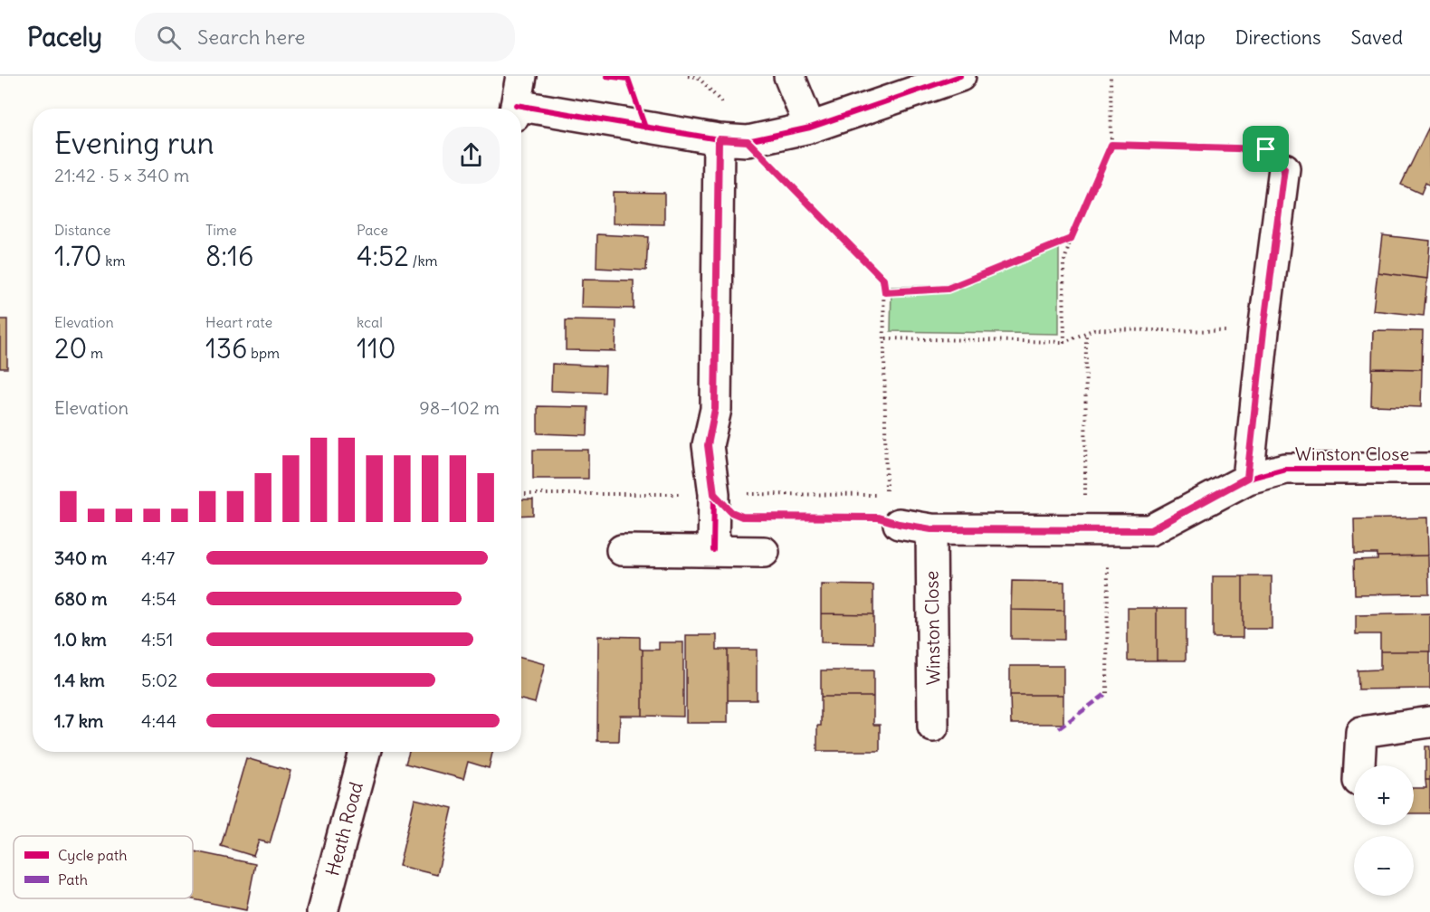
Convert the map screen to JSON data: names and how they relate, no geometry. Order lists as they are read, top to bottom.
{
  "streets": {
    "street": ["Winston Close", "Heath Road"]
  },
  "legend": ["Cycle path", "Path"],
  "page": {
    "header": "Pacely",
    "search": "Search here",
    "nav": ["Map", "Directions", "Saved"],
    "heading": ["Evening run", "21:42 · 5 × 340 m"],
    "stats": [
      ["Distance", "1.70 km"],
      ["Time", "8:16"],
      ["Pace", "4:52 /km"],
      ["Elevation", "20 m"],
      ["Heart rate", "136 bpm"],
      ["kcal", "110"]
    ],
    "chart": ["Elevation", "98–102 m"],
    "list": [
      {
        "name": "340 m",
        "note": "4:47"
      },
      {
        "name": "680 m",
        "note": "4:54"
      },
      {
        "name": "1.0 km",
        "note": "4:51"
      },
      {
        "name": "1.4 km",
        "note": "5:02"
      },
      {
        "name": "1.7 km",
        "note": "4:44"
      }
    ],
    "map_buttons": ["+", "−"]
  }
}
